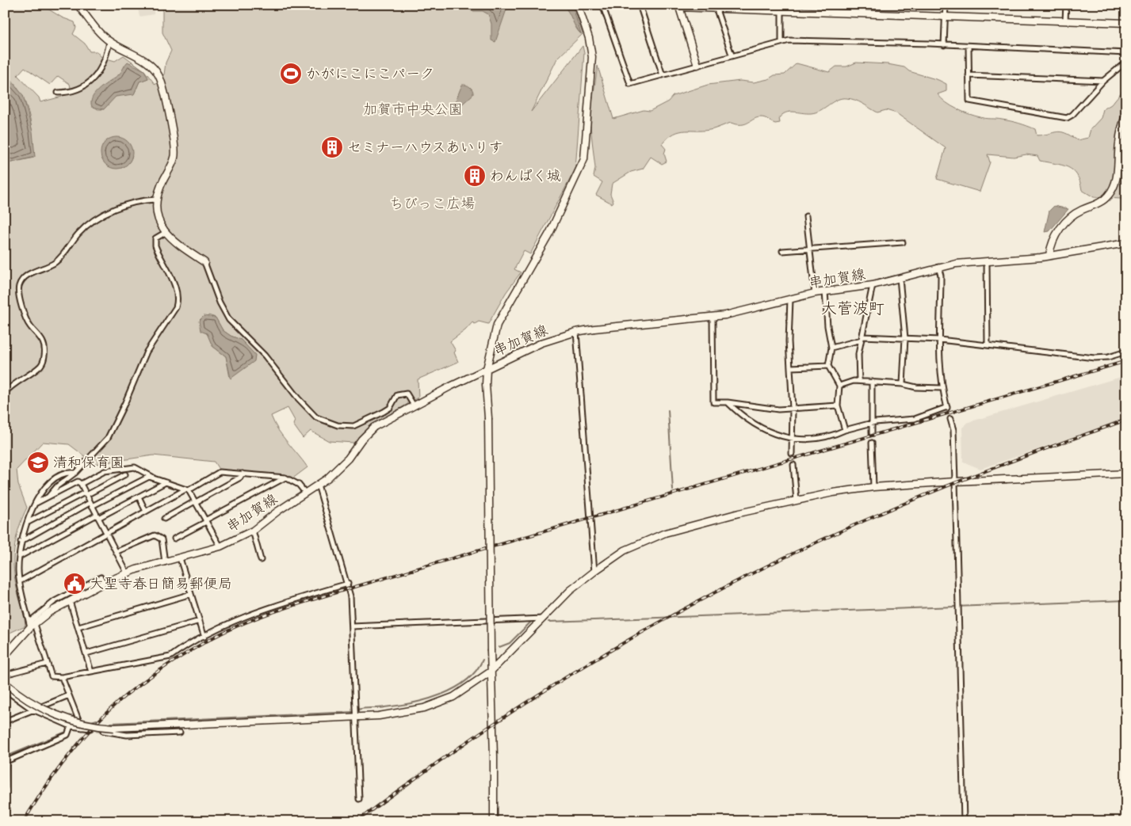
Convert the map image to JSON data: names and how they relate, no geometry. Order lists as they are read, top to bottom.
{
  "streets": {
    "street": ["串加賀線"]
  },
  "districts": ["大菅波町"],
  "parks": ["加賀市中央公園", "ちびっこ広場"],
  "places": {
    "sports": ["かがにこにこパーク"],
    "building": ["セミナーハウスあいりす", "わんぱく城"],
    "school or university": ["清和保育園"],
    "public building": ["大聖寺春日簡易郵便局"]
  }
}
